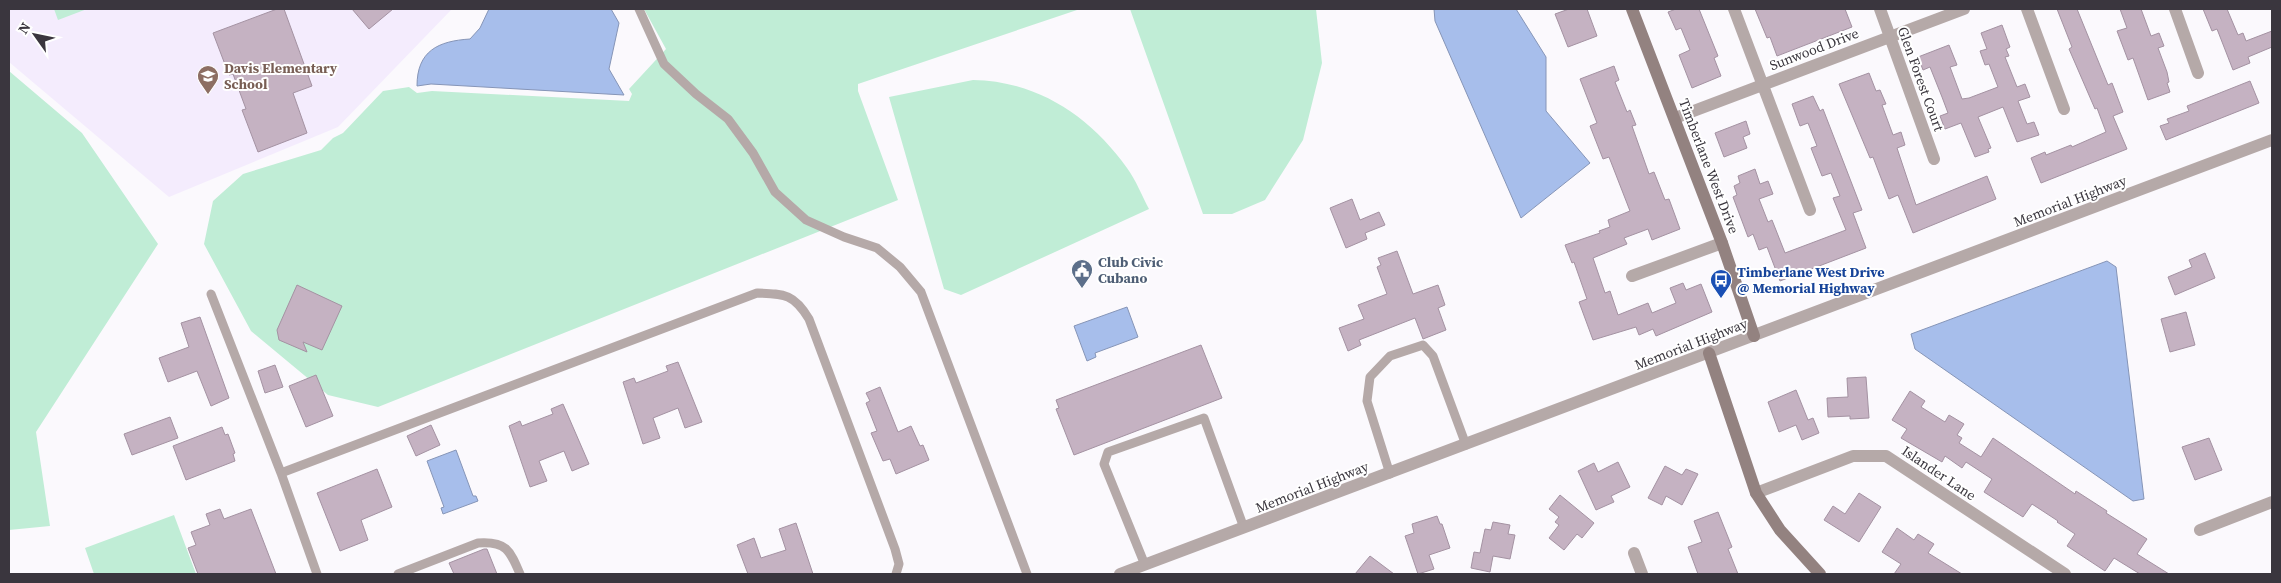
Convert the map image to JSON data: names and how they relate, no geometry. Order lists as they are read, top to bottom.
{
  "streets": {
    "street": [
      "Sunwood Drive",
      "Glen Forest Court",
      "Timberlane West Drive",
      "Memorial Highway",
      "Islander Lane"
    ]
  },
  "crossings": [
    ["Sunwood Drive", "Glen Forest Court"],
    ["Sunwood Drive", "Timberlane West Drive"],
    ["Timberlane West Drive", "Memorial Highway"]
  ],
  "places": {
    "school or university": ["Davis Elementary School"],
    "public building": ["Club Civic Cubano"],
    "bus stop": ["Timberlane West Drive @ Memorial Highway"]
  },
  "north": "top left"
}
